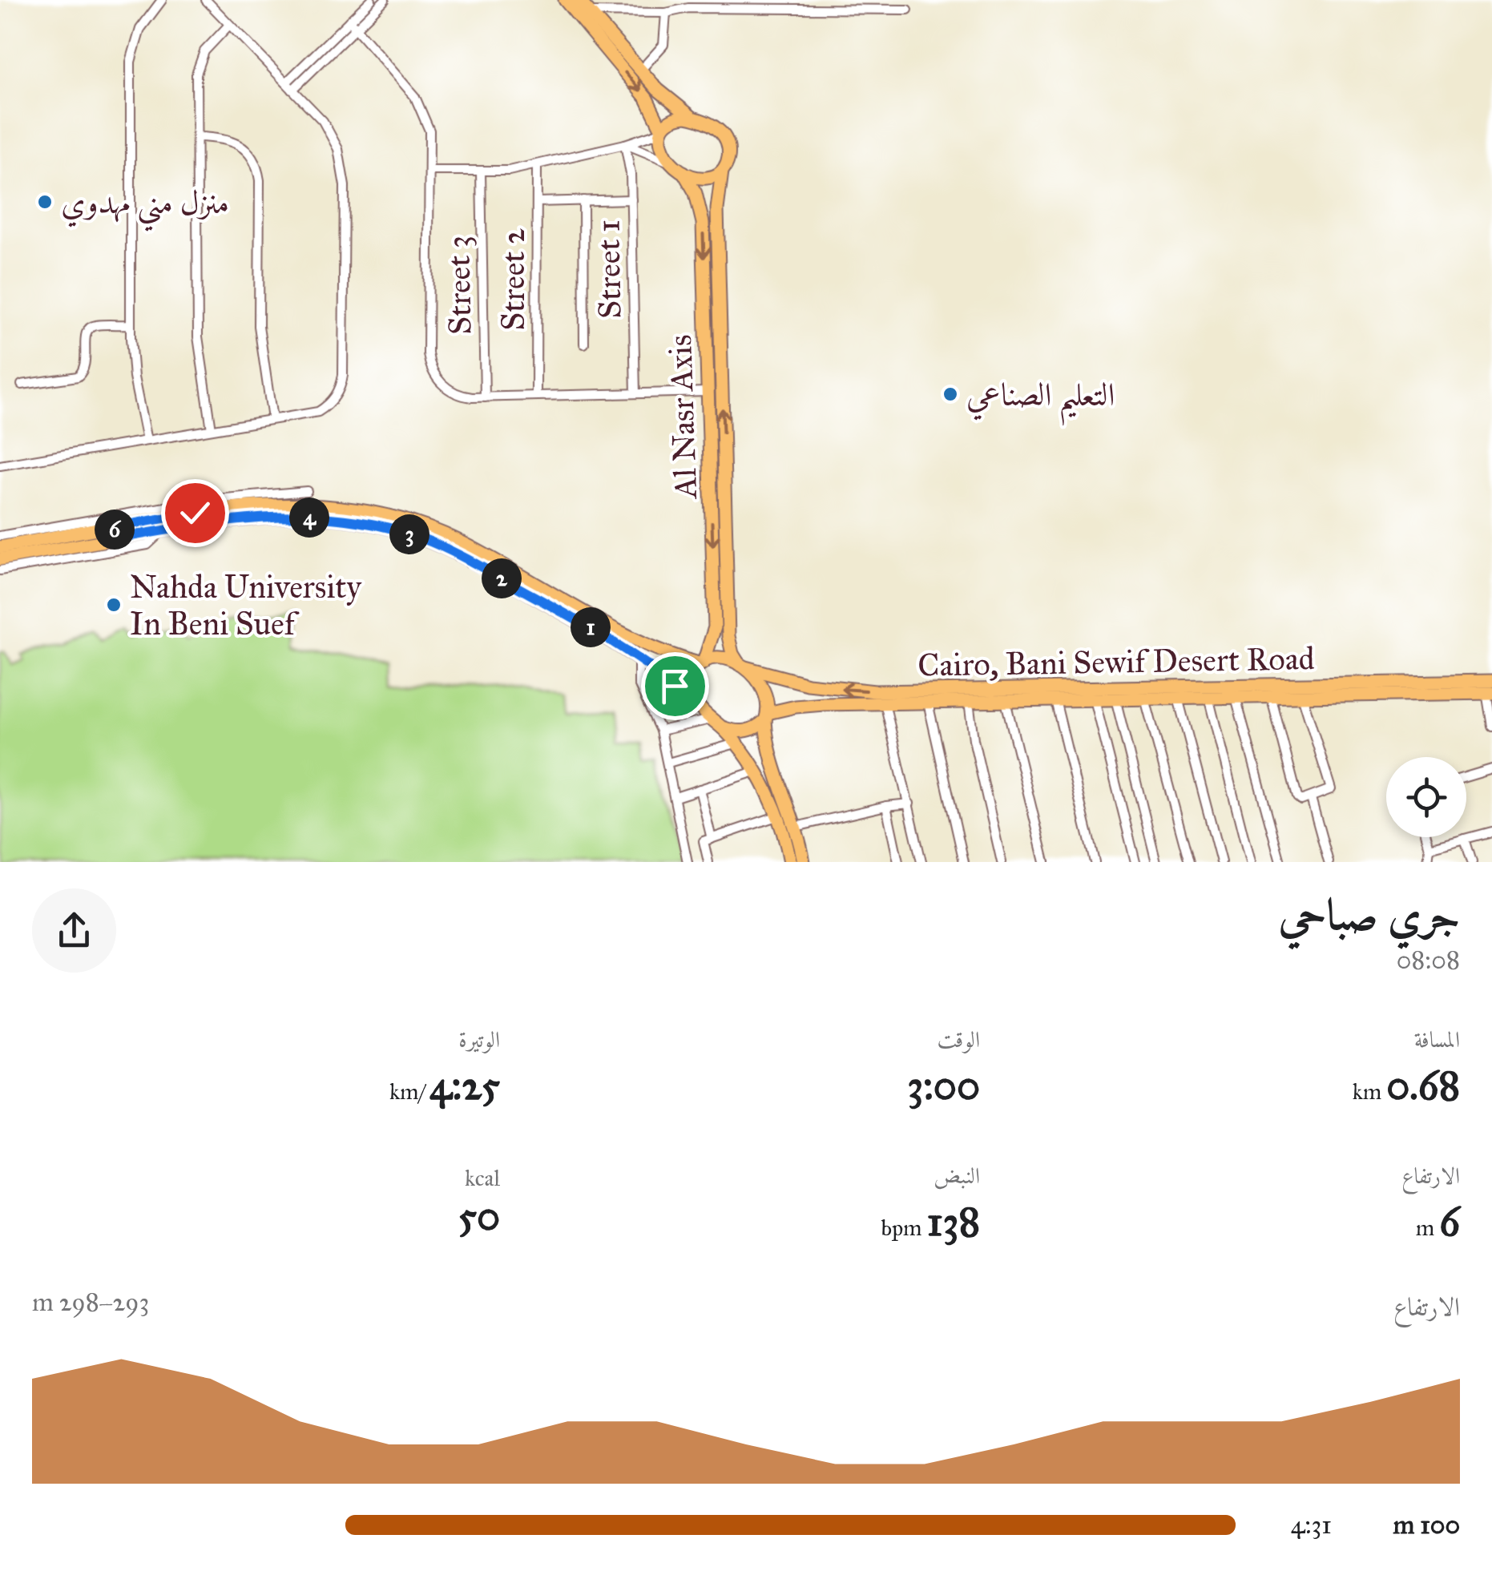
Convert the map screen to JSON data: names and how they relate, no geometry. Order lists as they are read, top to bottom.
{
  "streets": {
    "main road": ["Al Nasr Axis", "Cairo, Bani Sewif Desert Road"],
    "street": ["Street 1", "Street 2", "Street 3"]
  },
  "crossings": [
    ["Al Nasr Axis", "Cairo, Bani Sewif Desert Road"]
  ],
  "places": ["منزل مني مهدوي", "التعليم الصناعي", "Nahda University In Beni Suef"],
  "page": {
    "pins": [
      "4",
      "6",
      "3",
      "2",
      "1"
    ],
    "heading": ["جري صباحي", "08:08"],
    "stats": [
      ["المسافة", "0.68 km"],
      ["الوقت", "3:00"],
      ["الوتيرة", "4:25 /km"],
      ["الارتفاع", "6 m"],
      ["النبض", "138 bpm"],
      ["kcal", "50"]
    ],
    "chart": ["الارتفاع", "293–298 m"],
    "list": [
      {
        "name": "100 m",
        "note": "4:31"
      }
    ]
  }
}
